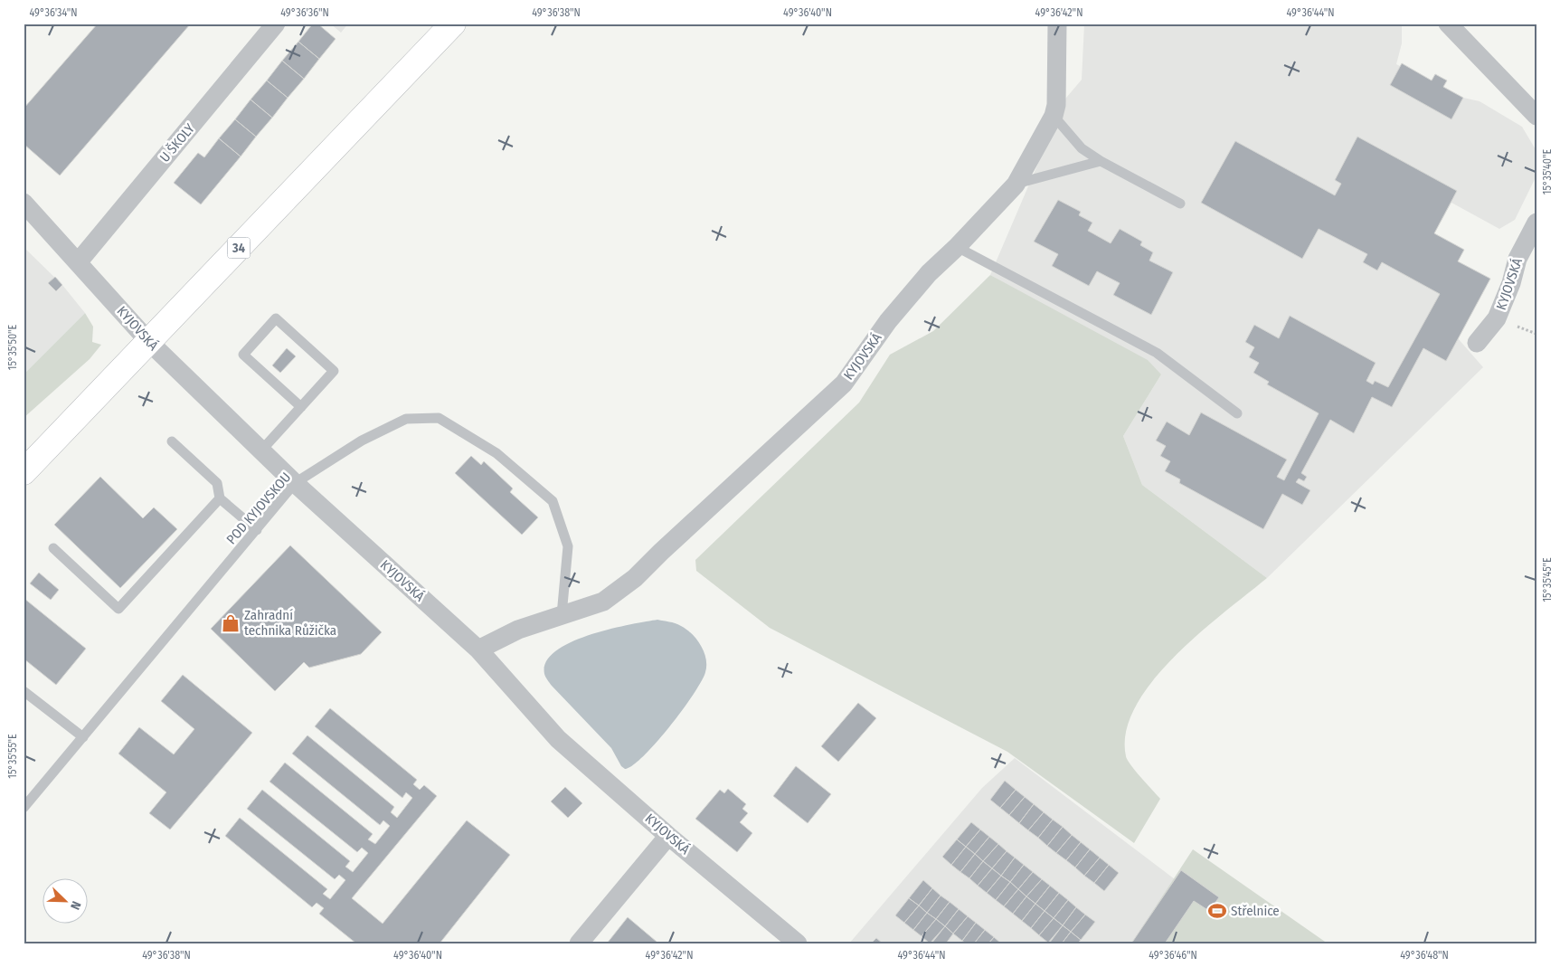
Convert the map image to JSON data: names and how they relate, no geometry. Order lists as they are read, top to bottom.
{
  "streets": {
    "main road": ["34"],
    "street": ["U ŠKOLY", "KYJOVSKÁ"],
    "lane": ["POD KYJOVSKOU"]
  },
  "crossings": [
    ["U ŠKOLY", "KYJOVSKÁ"],
    ["34", "KYJOVSKÁ"],
    ["KYJOVSKÁ", "POD KYJOVSKOU"]
  ],
  "places": {
    "shop": ["Zahradní technika Růžička"],
    "sports": ["Střelnice"]
  },
  "north": "bottom right",
  "coordinates": [
    "49°36'34\"N",
    "49°36'36\"N",
    "49°36'38\"N",
    "49°36'40\"N",
    "49°36'42\"N",
    "49°36'44\"N",
    "15°35'40\"E",
    "15°35'50\"E",
    "15°35'45\"E",
    "15°35'55\"E",
    "49°36'46\"N",
    "49°36'48\"N"
  ]
}
